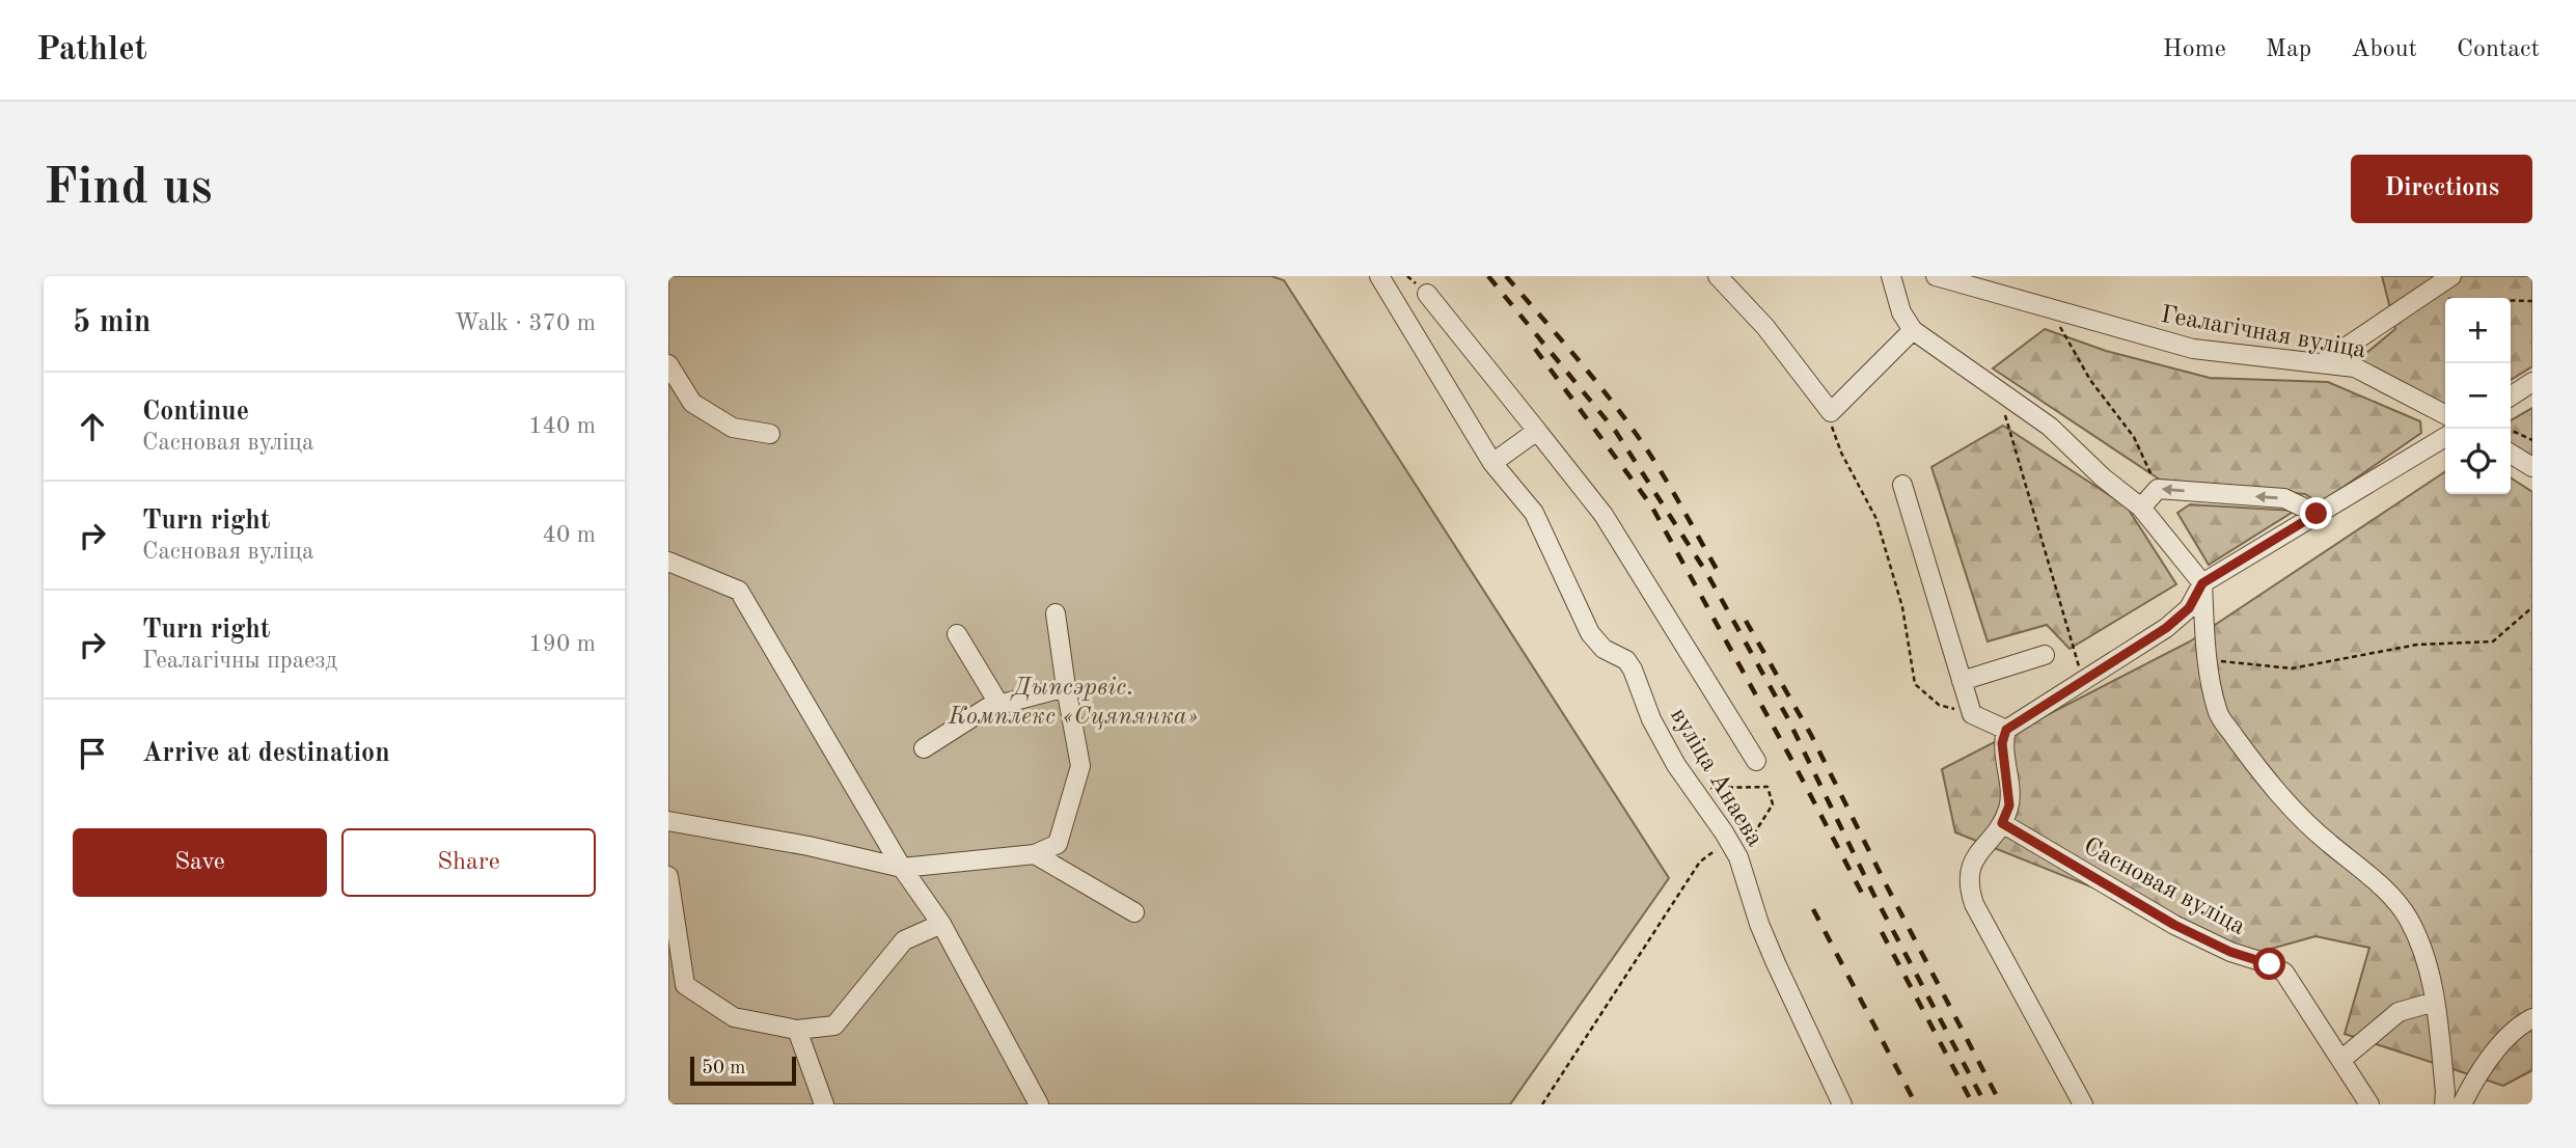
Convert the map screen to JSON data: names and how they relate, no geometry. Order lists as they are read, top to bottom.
{
  "streets": {
    "street": ["Геалагічная вуліца", "вуліца Анаева", "Сасновая вуліца"]
  },
  "parks": ["Дыпсэрвіс. Комплекс «Сцяпянка»"],
  "scale_bar": "50 m",
  "page": {
    "header": "Pathlet",
    "nav": [
      "Home",
      "Map",
      "About",
      "Contact"
    ],
    "buttons": [
      "Directions",
      ["Save", "Share"]
    ],
    "title": "Find us",
    "heading": ["5 min", "Walk · 370 m"],
    "map_buttons": ["+", "−"],
    "list": [
      ["Continue", "Сасновая вуліца", "140 m"],
      ["Turn right", "Сасновая вуліца", "40 m"],
      ["Turn right", "Геалагічны праезд", "190 m"],
      "Arrive at destination"
    ],
    "scale": "50 m"
  }
}
